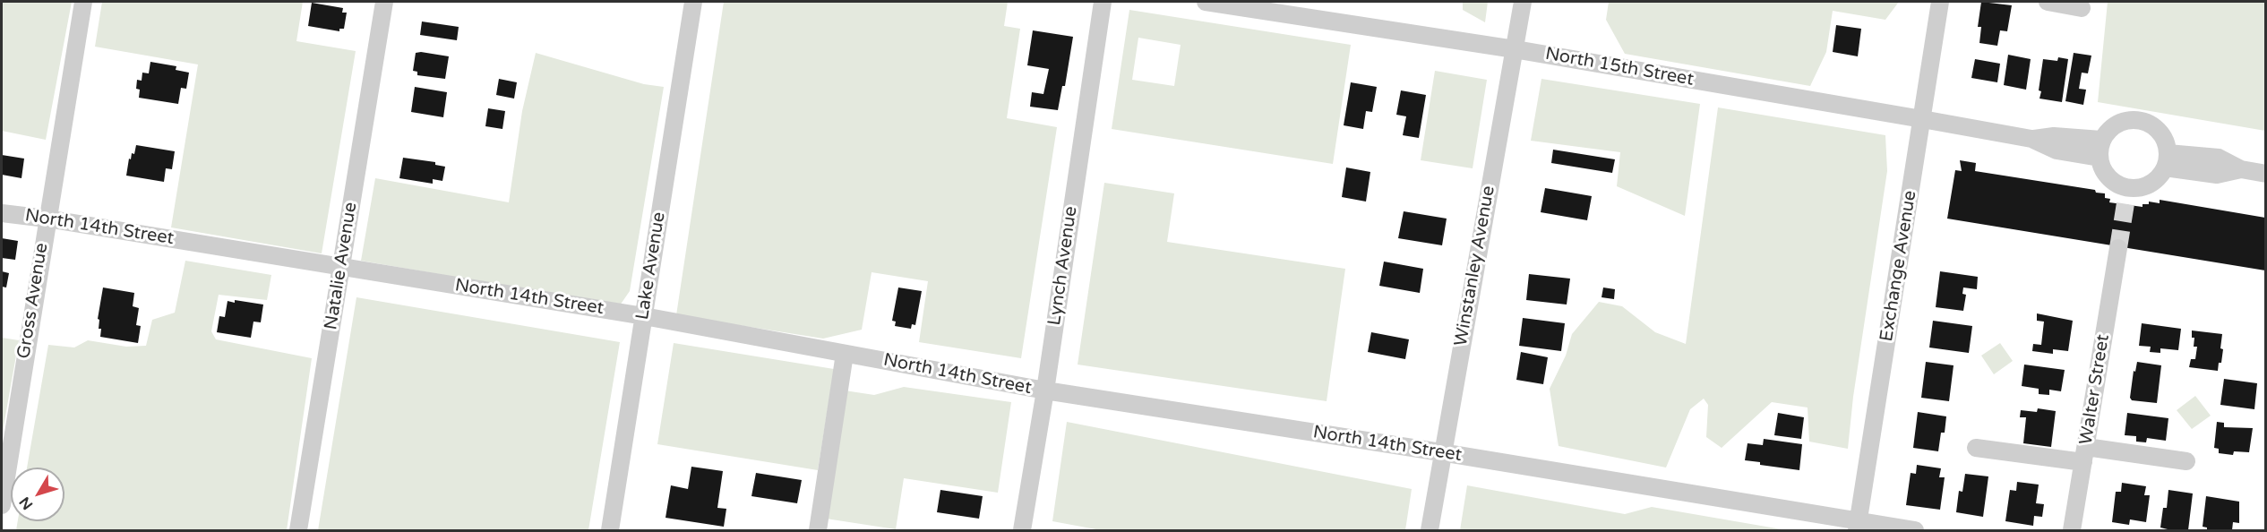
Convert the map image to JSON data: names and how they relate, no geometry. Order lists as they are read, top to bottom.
{
  "streets": {
    "street": [
      "North 15th Street",
      "North 14th Street",
      "Natalie Avenue",
      "Lake Avenue",
      "Lynch Avenue",
      "Winstanley Avenue",
      "Exchange Avenue",
      "Gross Avenue",
      "Walter Street"
    ]
  },
  "crossings": [
    ["North 15th Street", "Winstanley Avenue"],
    ["North 15th Street", "Exchange Avenue"],
    ["North 14th Street", "Natalie Avenue"],
    ["North 14th Street", "Lake Avenue"],
    ["North 14th Street", "Lynch Avenue"],
    ["North 14th Street", "Winstanley Avenue"],
    ["North 14th Street", "Exchange Avenue"],
    ["North 14th Street", "Gross Avenue"]
  ],
  "north": "bottom left"
}
